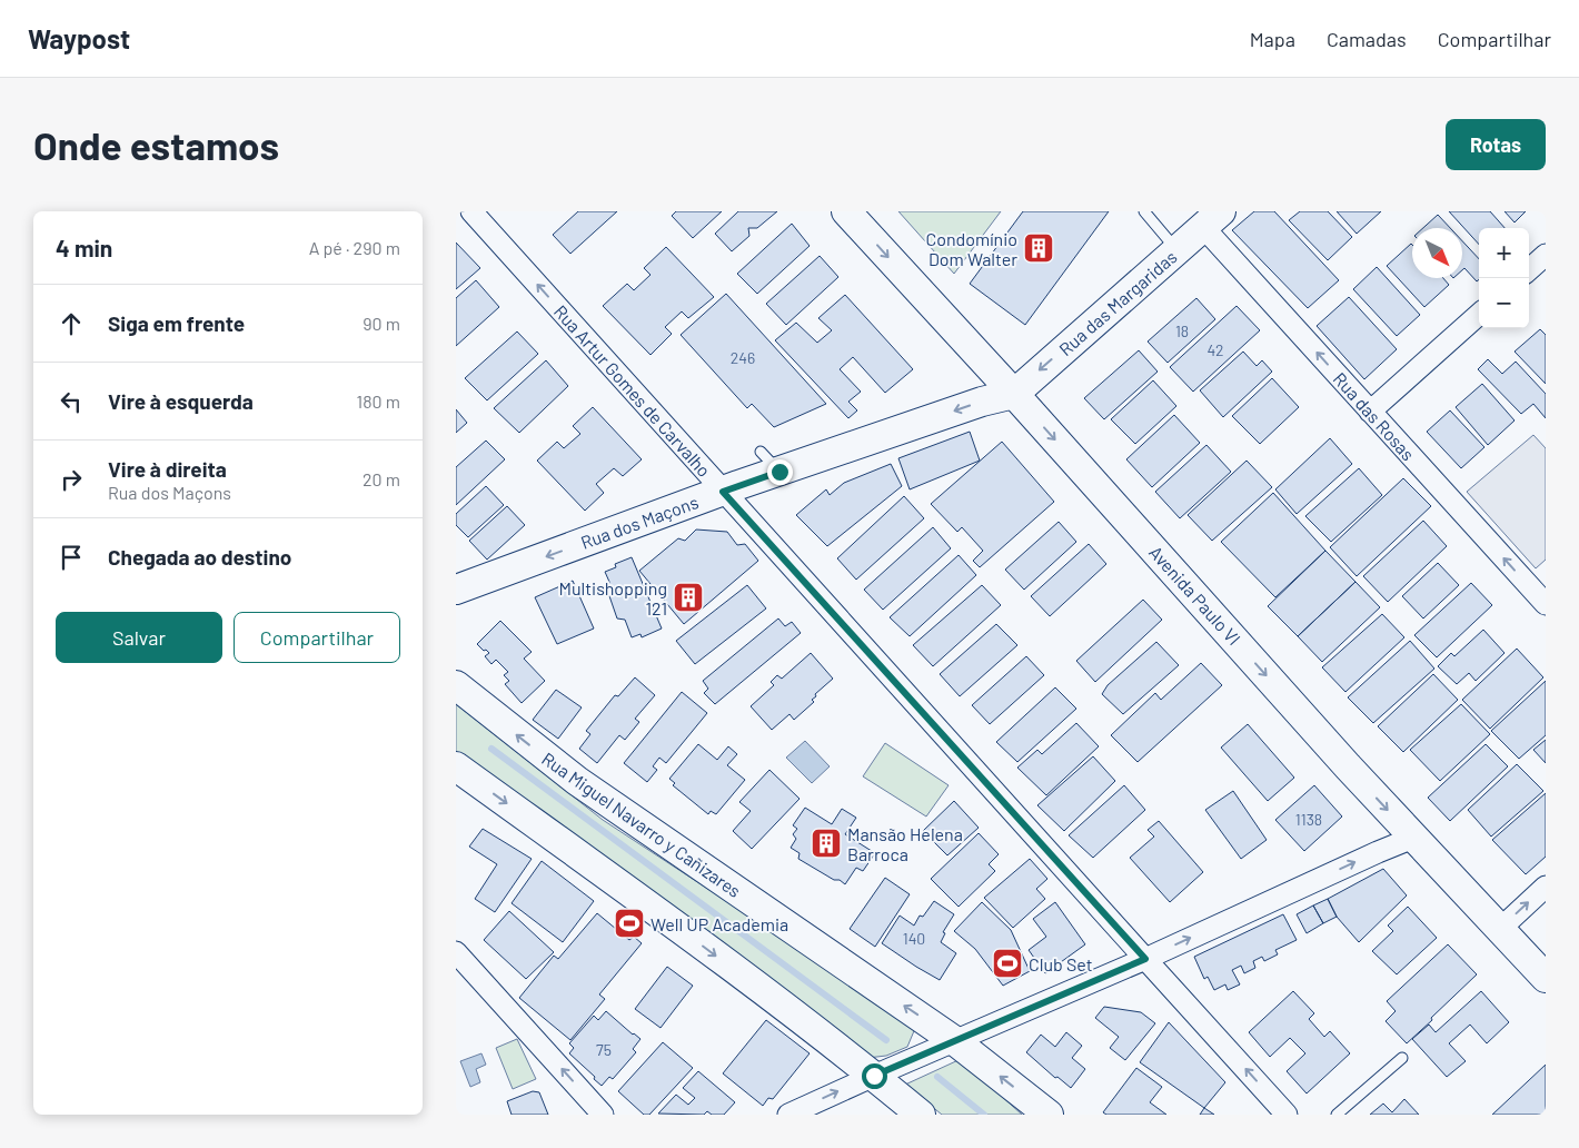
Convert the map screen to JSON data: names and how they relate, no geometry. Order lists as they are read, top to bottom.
{
  "streets": {
    "street": [
      "Rua das Margaridas",
      "Rua Artur Gomes de Carvalho",
      "Rua das Rosas",
      "Rua dos Maçons",
      "Avenida Paulo VI",
      "Rua Miguel Navarro y Cañizares"
    ]
  },
  "crossings": [
    ["Rua das Margaridas", "Rua das Rosas"],
    ["Rua das Margaridas", "Rua dos Maçons"],
    ["Rua das Margaridas", "Avenida Paulo VI"],
    ["Rua Artur Gomes de Carvalho", "Rua dos Maçons"],
    ["Rua dos Maçons", "Avenida Paulo VI"]
  ],
  "one_way": [
    "Rua das Margaridas",
    "Rua Artur Gomes de Carvalho",
    "Rua das Rosas",
    "Rua dos Maçons",
    "Avenida Paulo VI"
  ],
  "places": {
    "building": ["Condomínio Dom Walter", "Multishopping 121", "Mansão Helena Barroca"],
    "sports": ["Well UP Academia", "Club Set"]
  },
  "house_numbers": [
    "18",
    "42",
    "246",
    "1138",
    "140",
    "75"
  ],
  "north": "bottom right",
  "page": {
    "header": "Waypost",
    "nav": ["Mapa", "Camadas", "Compartilhar"],
    "buttons": [
      "Rotas",
      ["Salvar", "Compartilhar"]
    ],
    "title": "Onde estamos",
    "heading": ["4 min", "A pé · 290 m"],
    "map_buttons": ["+", "−"],
    "list": [
      ["Siga em frente", "90 m"],
      ["Vire à esquerda", "180 m"],
      ["Vire à direita", "Rua dos Maçons", "20 m"],
      "Chegada ao destino"
    ]
  }
}
